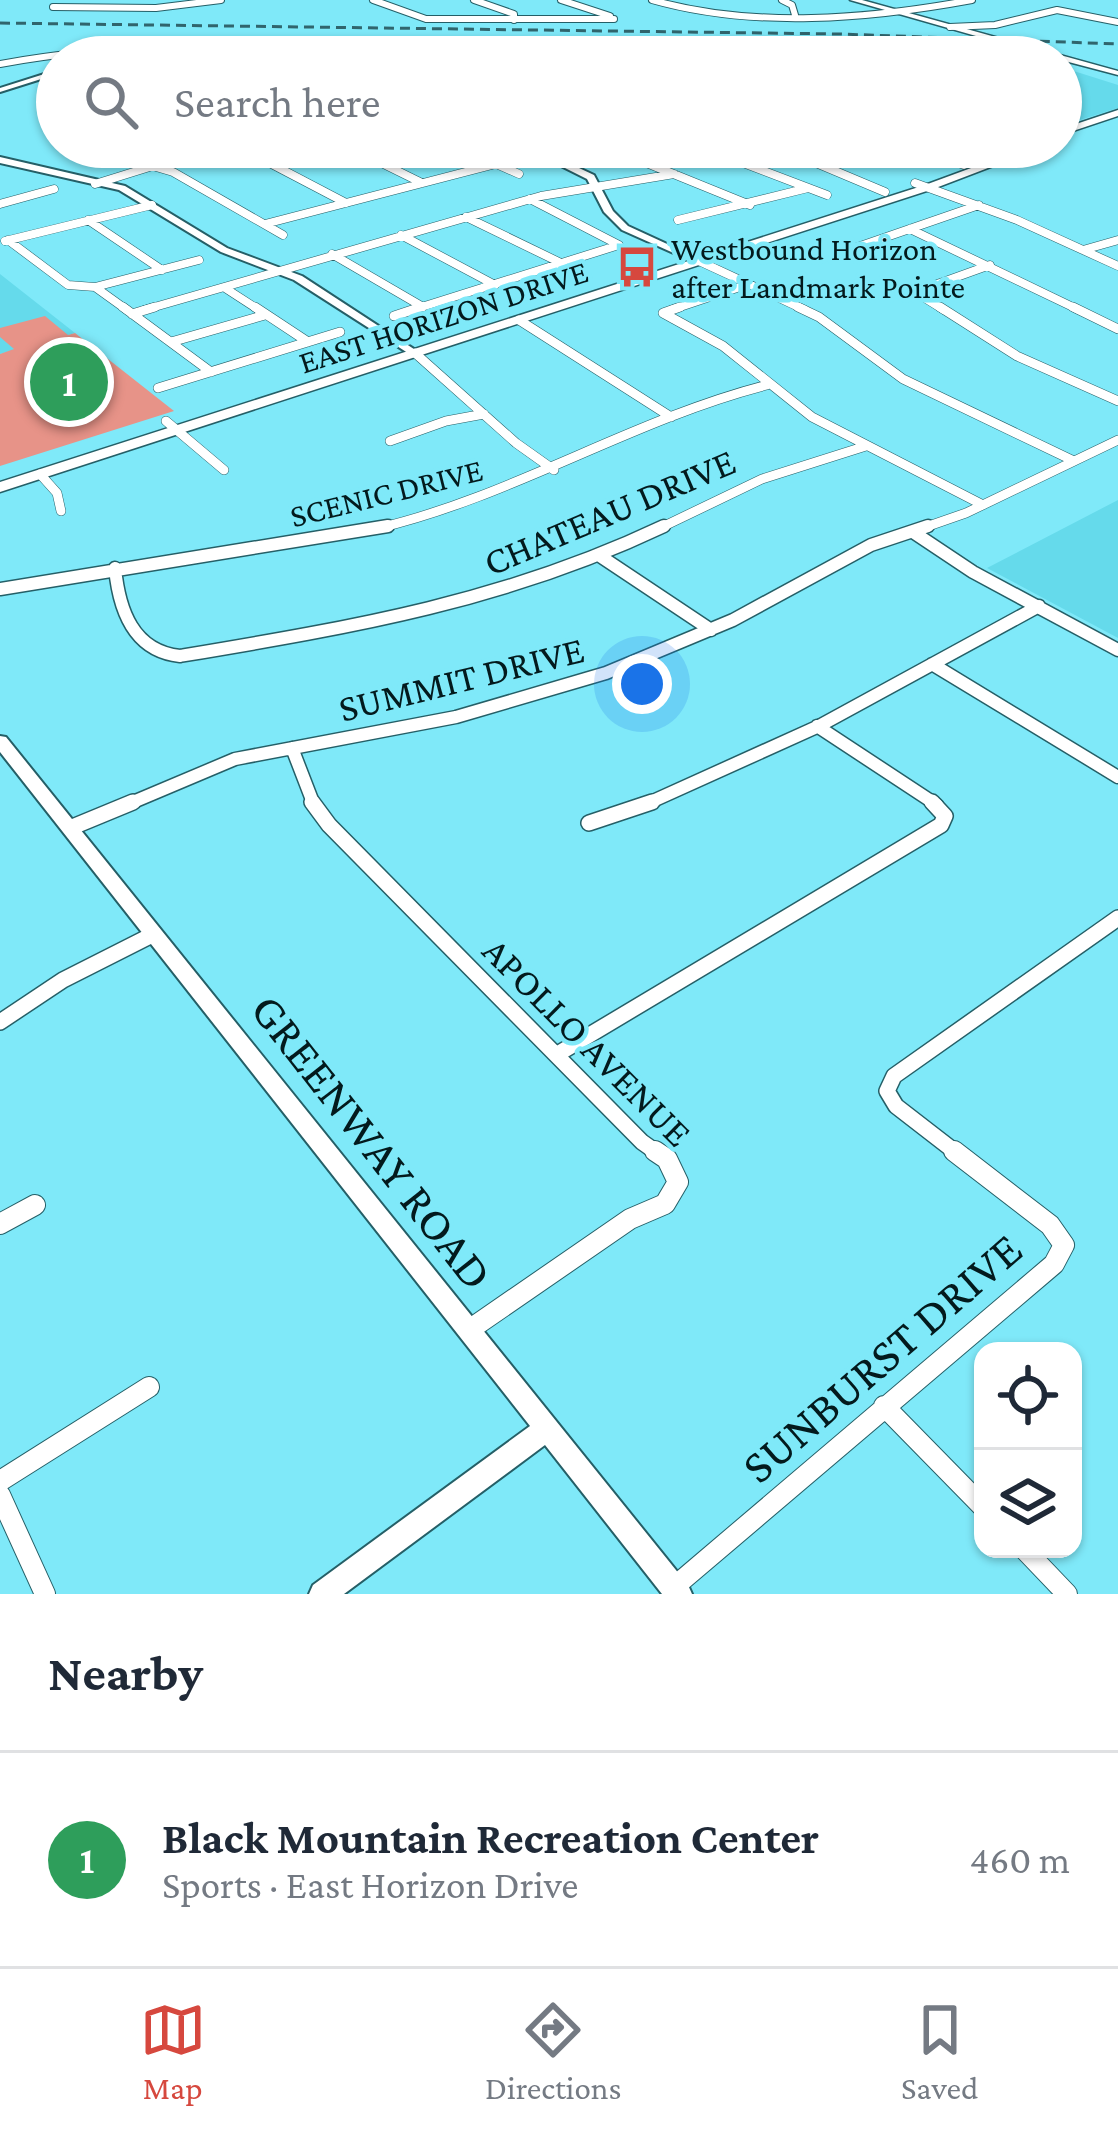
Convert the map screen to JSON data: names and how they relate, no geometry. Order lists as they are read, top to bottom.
{
  "streets": {
    "main road": ["EAST HORIZON DRIVE"],
    "street": [
      "SCENIC DRIVE",
      "CHATEAU DRIVE",
      "SUMMIT DRIVE",
      "APOLLO AVENUE",
      "GREENWAY ROAD",
      "SUNBURST DRIVE"
    ]
  },
  "crossings": [
    ["SCENIC DRIVE", "CHATEAU DRIVE"],
    ["SUMMIT DRIVE", "APOLLO AVENUE"],
    ["SUMMIT DRIVE", "GREENWAY ROAD"],
    ["APOLLO AVENUE", "GREENWAY ROAD"],
    ["GREENWAY ROAD", "SUNBURST DRIVE"]
  ],
  "places": {
    "bus stop": ["Westbound Horizon after Landmark Pointe"]
  },
  "page": {
    "search": "Search here",
    "pins": "1",
    "heading": "Nearby",
    "list": [
      {
        "mark": "1",
        "name": "Black Mountain Recreation Center",
        "note": "Sports · East Horizon Drive",
        "value": "460 m"
      }
    ],
    "nav": ["Map", "Directions", "Saved"]
  }
}
